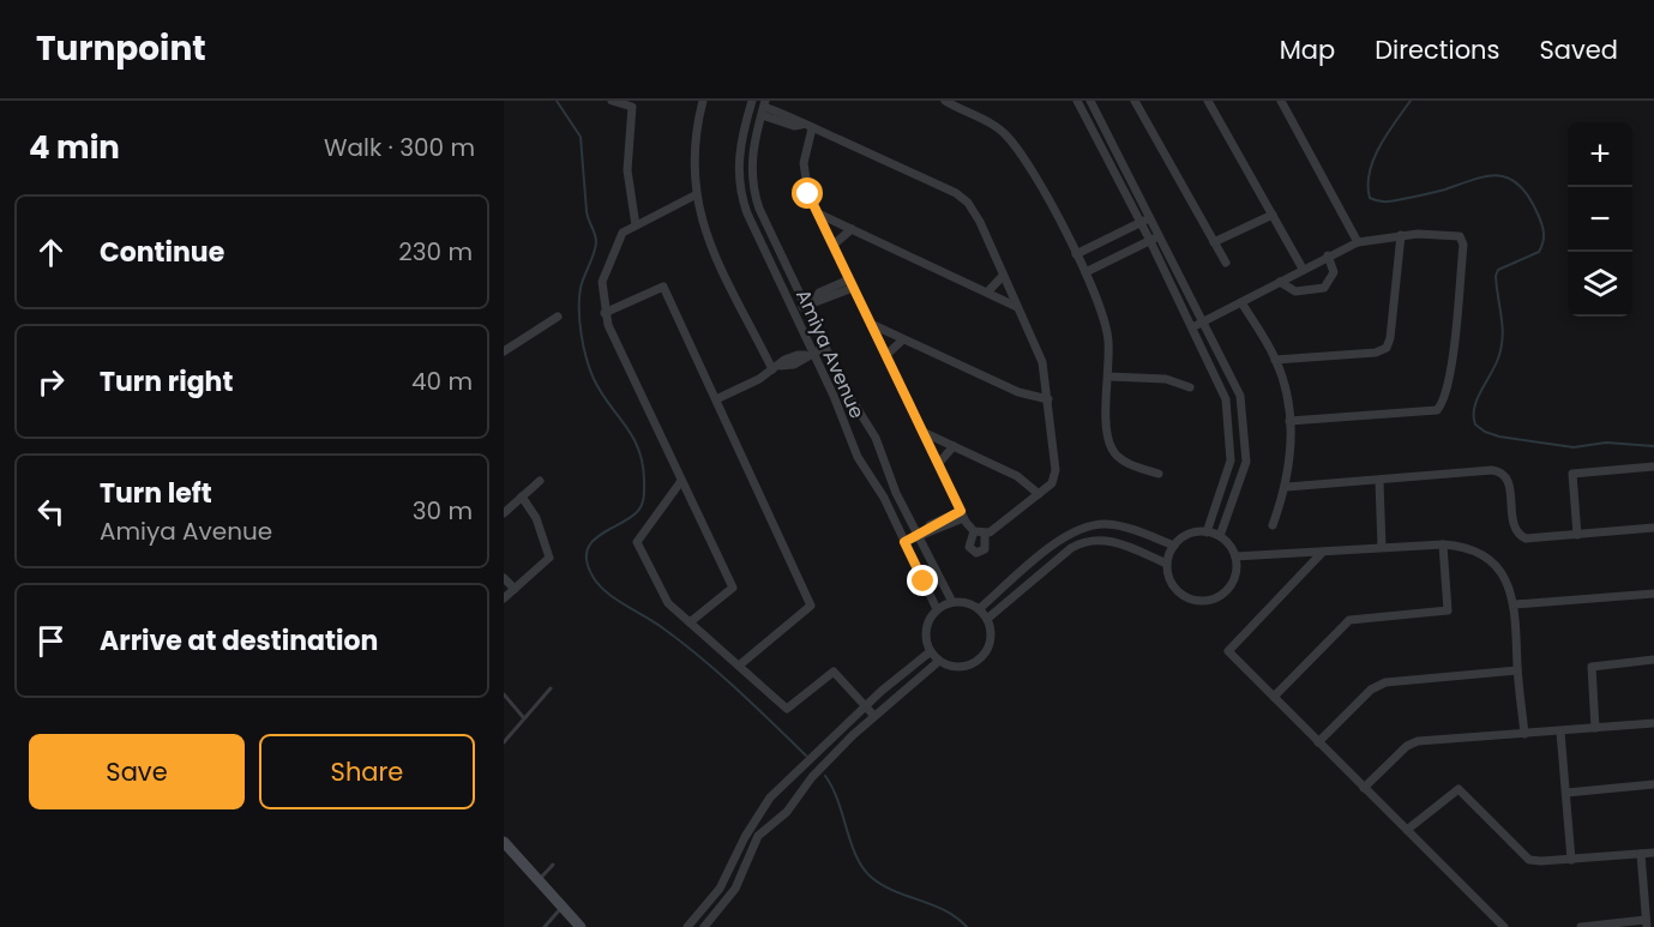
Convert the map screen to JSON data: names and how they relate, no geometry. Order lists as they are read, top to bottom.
{
  "streets": {
    "street": ["Amiya Avenue"]
  },
  "page": {
    "header": "Turnpoint",
    "nav": ["Map", "Directions", "Saved"],
    "heading": ["4 min", "Walk · 300 m"],
    "map_buttons": ["+", "−"],
    "list": [
      ["Continue", "230 m"],
      ["Turn right", "40 m"],
      ["Turn left", "Amiya Avenue", "30 m"],
      "Arrive at destination"
    ],
    "buttons": ["Save", "Share"]
  }
}
